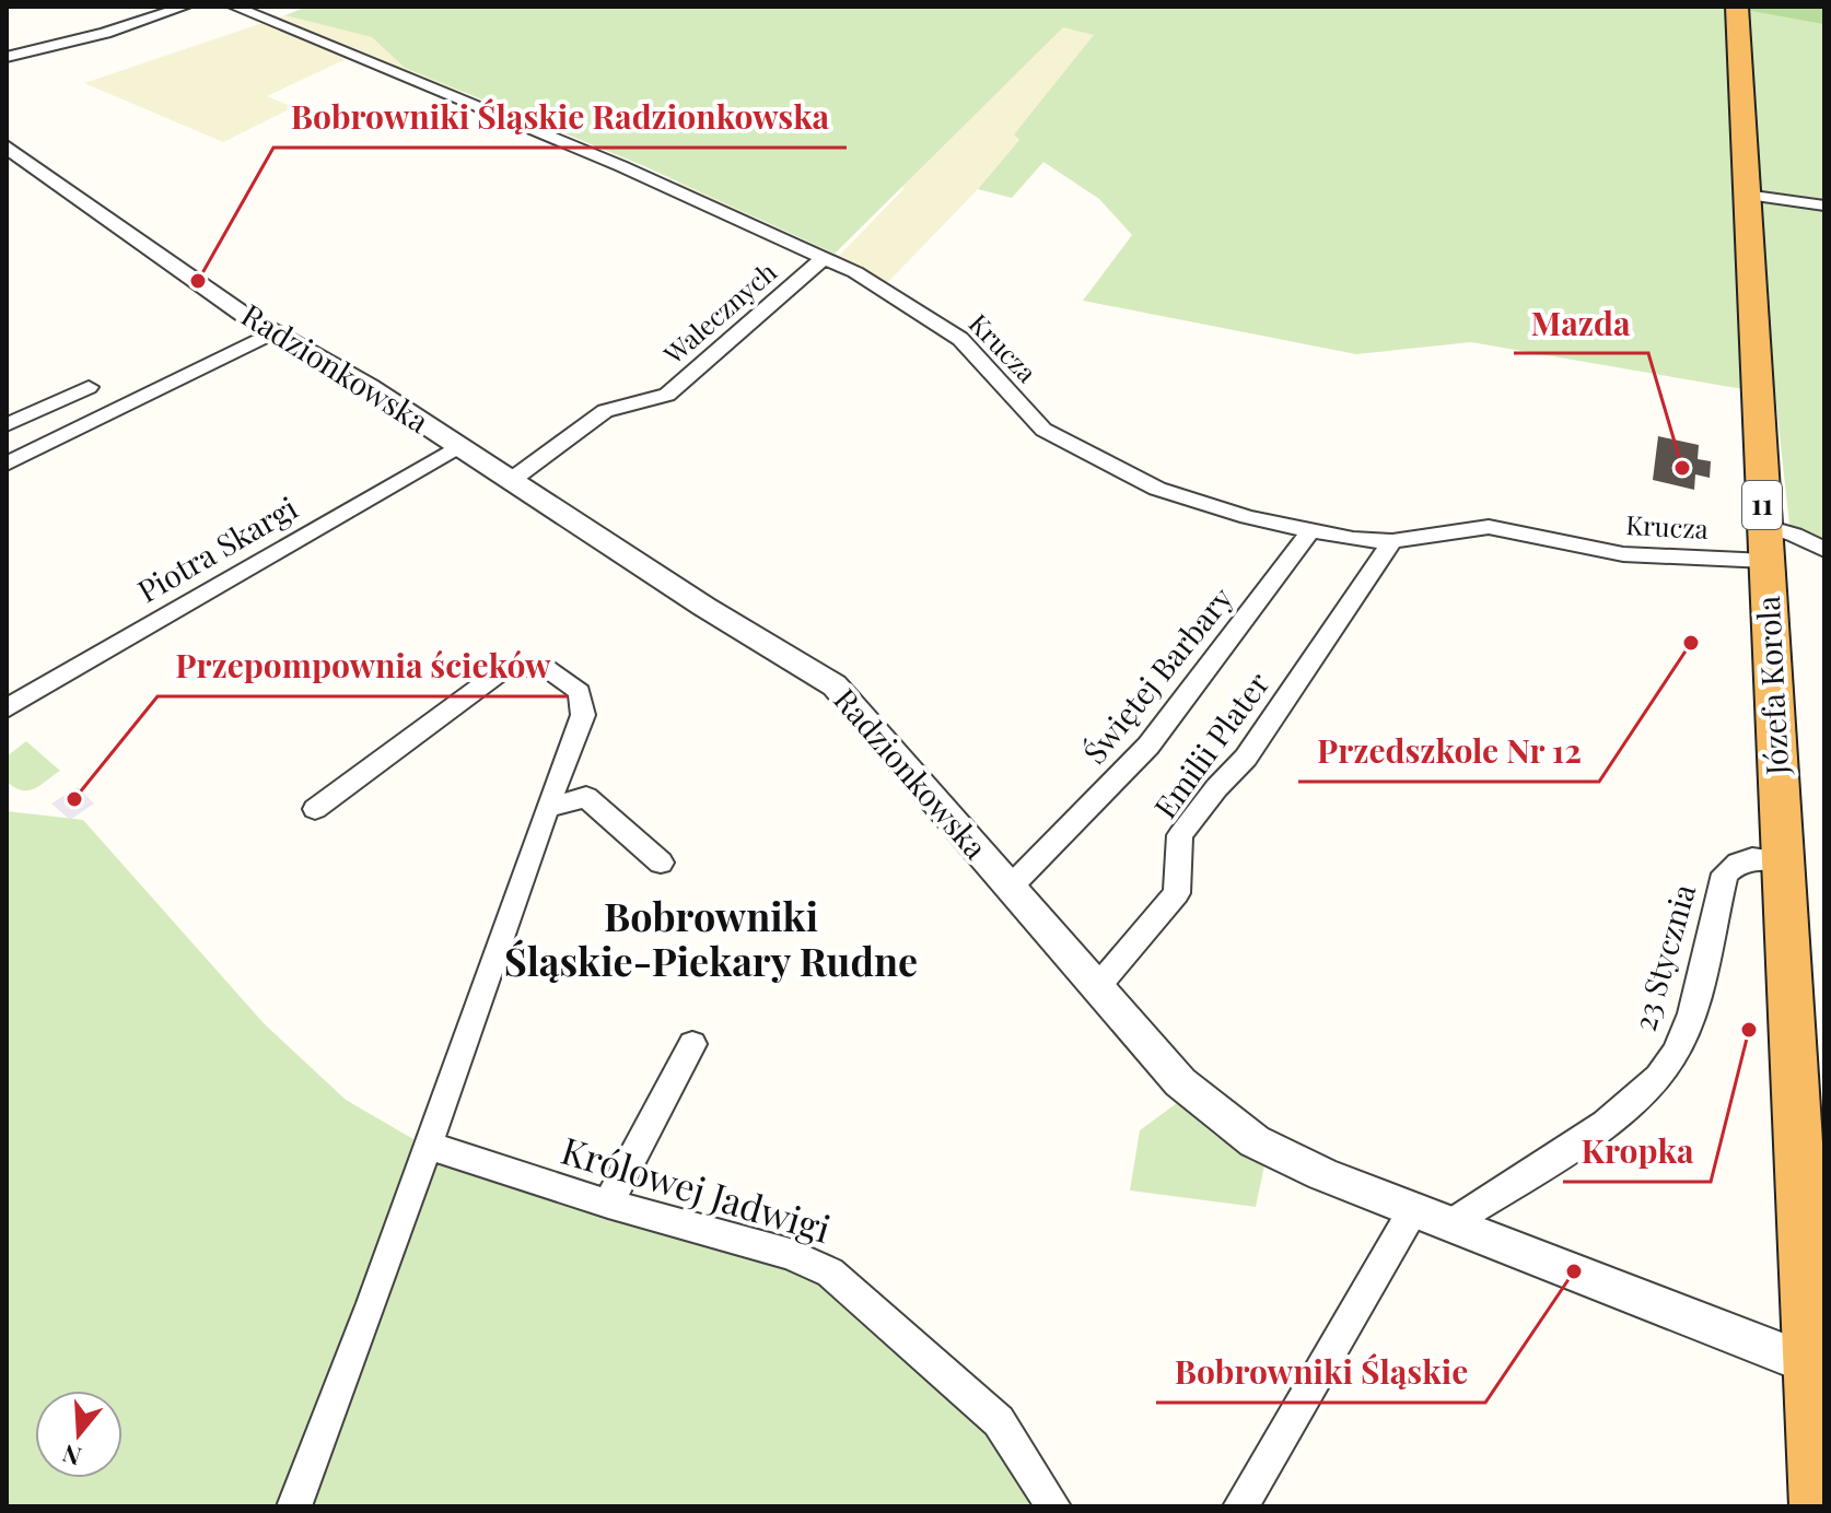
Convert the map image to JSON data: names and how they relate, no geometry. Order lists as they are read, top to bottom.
{
  "streets": {
    "highway": ["11", "Józefa Korola"],
    "street": [
      "Walecznych",
      "Krucza",
      "Radzionkowska",
      "Piotra Skargi",
      "Świętej Barbary",
      "Emilii Plater",
      "23 Stycznia",
      "Królowej Jadwigi"
    ]
  },
  "crossings": [
    ["Walecznych", "Krucza"],
    ["Walecznych", "Radzionkowska"],
    ["Krucza", "Świętej Barbary"],
    ["Krucza", "Józefa Korola"],
    ["Krucza", "Emilii Plater"],
    ["Radzionkowska", "11"],
    ["Radzionkowska", "Piotra Skargi"],
    ["Radzionkowska", "Świętej Barbary"],
    ["Radzionkowska", "Józefa Korola"],
    ["Radzionkowska", "Emilii Plater"],
    ["Radzionkowska", "23 Stycznia"],
    ["11", "Józefa Korola"],
    ["Józefa Korola", "23 Stycznia"]
  ],
  "districts": ["Bobrowniki Śląskie-Piekary Rudne"],
  "places": [
    "Bobrowniki Śląskie Radzionkowska",
    "Mazda",
    "Przedszkole Nr 12",
    "Przepompownia ścieków",
    "Kropka",
    "Bobrowniki Śląskie"
  ],
  "north": "bottom"
}
